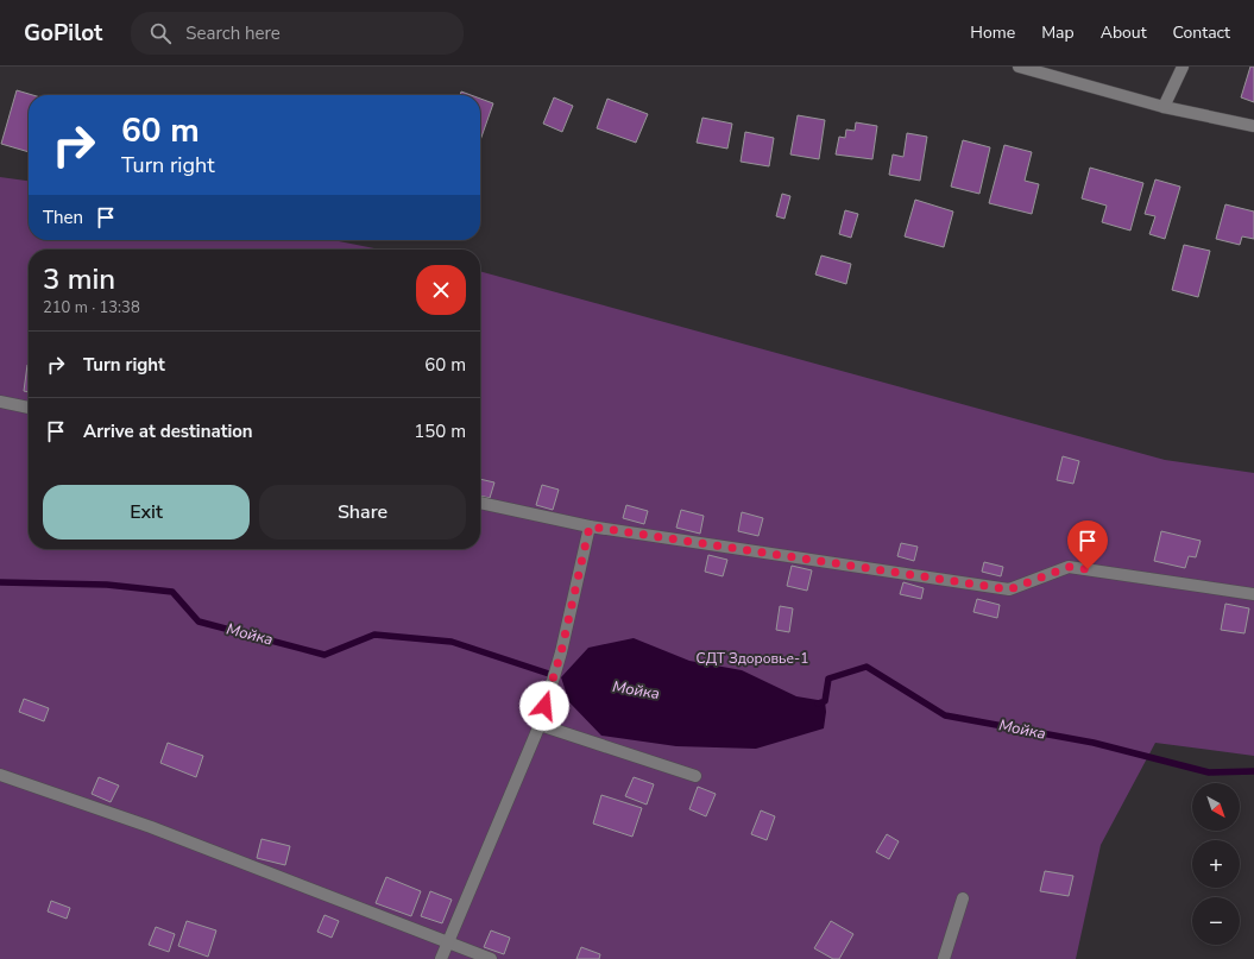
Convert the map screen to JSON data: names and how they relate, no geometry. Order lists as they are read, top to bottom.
{
  "water": ["Мойка"],
  "parks": ["СДТ Здоровье-1"],
  "north": "bottom right",
  "page": {
    "header": "GoPilot",
    "search": "Search here",
    "nav": [
      "Home",
      "Map",
      "About",
      "Contact"
    ],
    "turn": ["60 m", "Turn right"],
    "then": "Then",
    "heading": ["3 min", "210 m · 13:38"],
    "list": [
      {
        "name": "Turn right",
        "value": "60 m"
      },
      {
        "name": "Arrive at destination",
        "value": "150 m"
      }
    ],
    "buttons": ["Exit", "Share"],
    "map_buttons": ["+", "−"]
  }
}
